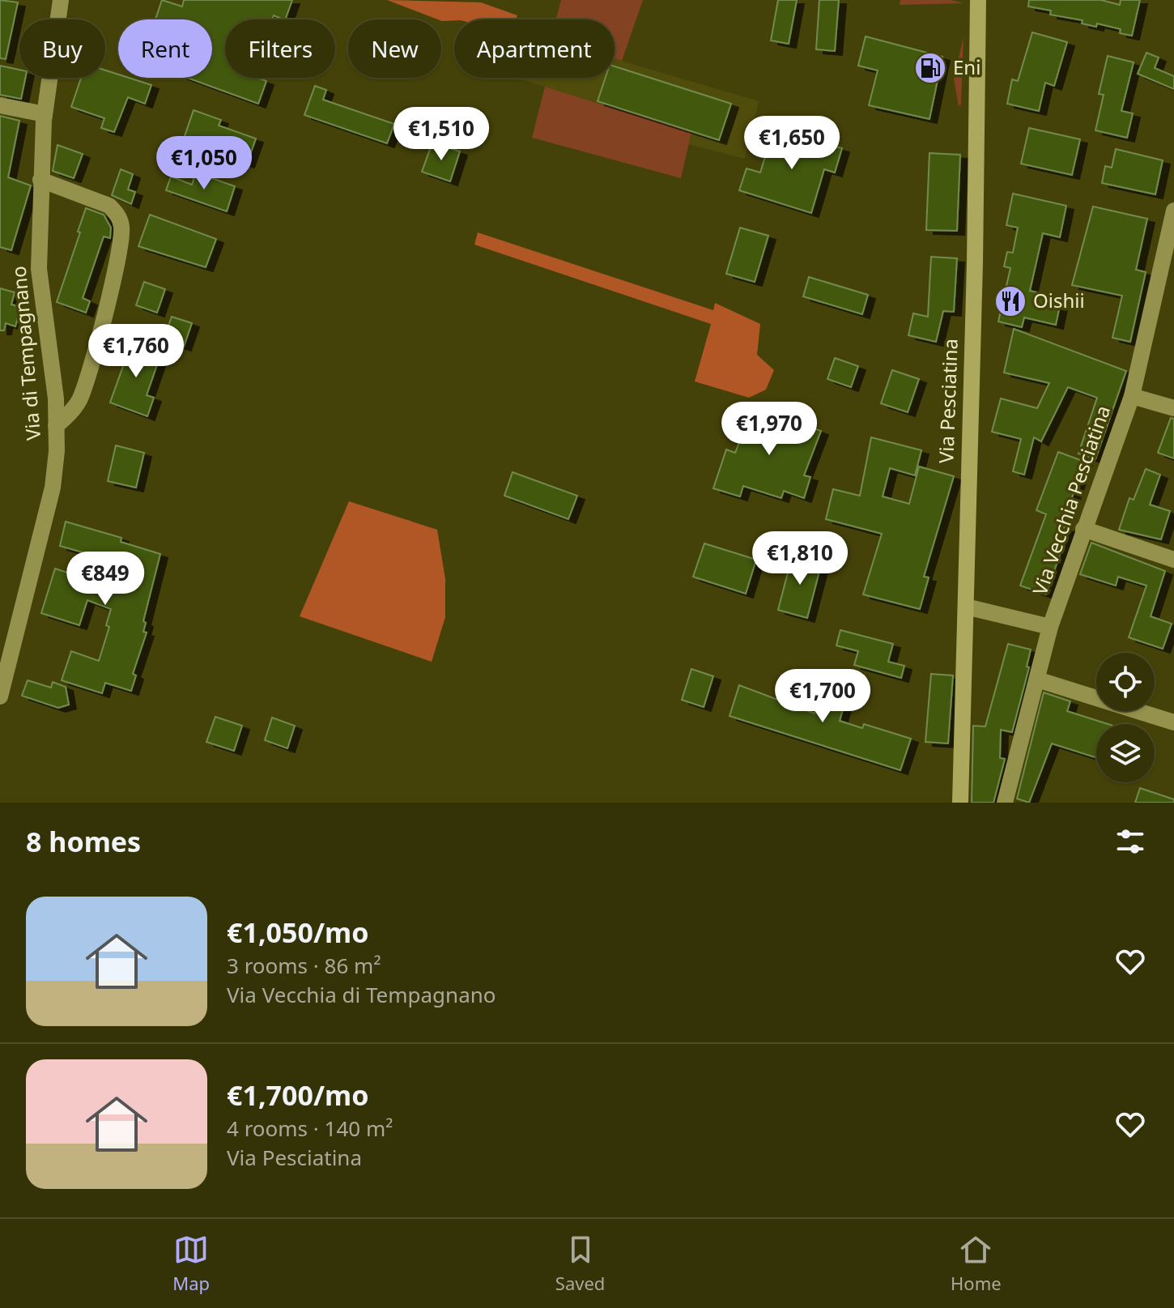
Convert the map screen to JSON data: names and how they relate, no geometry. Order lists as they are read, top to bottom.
{
  "streets": {
    "main road": ["Via Pesciatina"],
    "street": ["Via di Tempagnano", "Via Vecchia Pesciatina"]
  },
  "places": {
    "fuel station": ["Eni"],
    "restaurant": ["Oishii"]
  },
  "page": {
    "chip": [
      "Buy",
      "Rent",
      "Filters",
      "New",
      "Apartment"
    ],
    "price": [
      "€1,510",
      "€1,650",
      "€1,050",
      "€1,760",
      "€1,970",
      "€1,810",
      "€849",
      "€1,700"
    ],
    "heading": "8 homes",
    "list": [
      {
        "name": "€1,050/mo",
        "note": "3 rooms · 86 m² · Via Vecchia di Tempagnano"
      },
      {
        "name": "€1,700/mo",
        "note": "4 rooms · 140 m² · Via Pesciatina"
      }
    ],
    "tabs": ["Map", "Saved", "Home"]
  }
}
